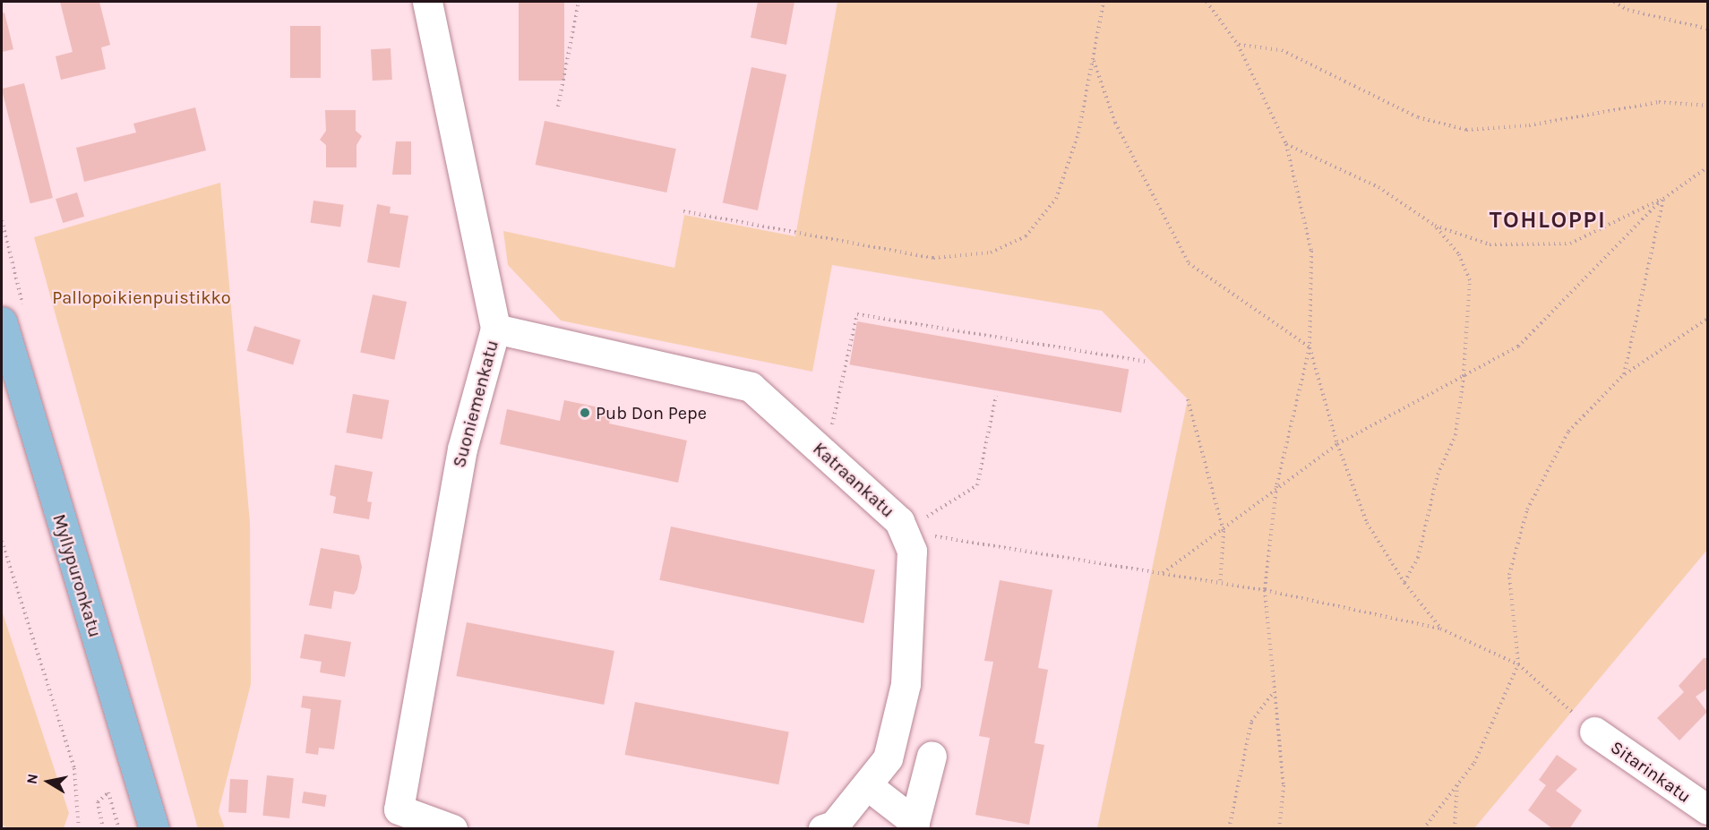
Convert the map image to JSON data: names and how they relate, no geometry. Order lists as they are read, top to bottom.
{
  "streets": {
    "main road": ["Myllypuronkatu"],
    "street": ["Suoniemenkatu", "Katraankatu", "Sitarinkatu"]
  },
  "crossings": [
    ["Suoniemenkatu", "Katraankatu"]
  ],
  "districts": ["TOHLOPPI"],
  "parks": ["Pallopoikienpuistikko"],
  "places": ["Pub Don Pepe"],
  "north": "left"
}
